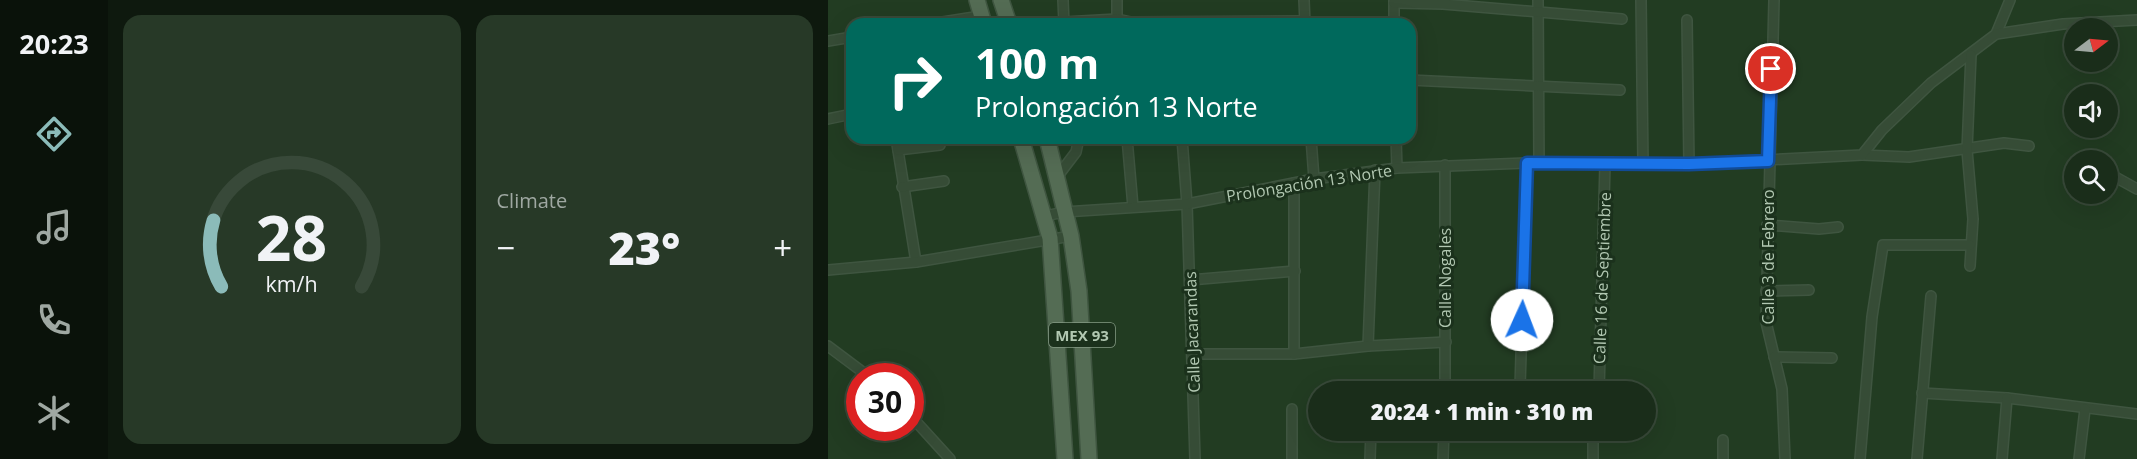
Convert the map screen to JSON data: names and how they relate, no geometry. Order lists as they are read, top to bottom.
{
  "streets": {
    "main road": ["MEX 93"],
    "street": [
      "Prolongación 13 Norte",
      "Calle 3 de Febrero",
      "Calle Nogales",
      "Calle 16 de Septiembre",
      "Calle Jacarandas"
    ]
  },
  "crossings": [
    ["Prolongación 13 Norte", "Calle 3 de Febrero"],
    ["Prolongación 13 Norte", "Calle Nogales"],
    ["Prolongación 13 Norte", "Calle 16 de Septiembre"],
    ["Prolongación 13 Norte", "Calle Jacarandas"],
    ["Prolongación 13 Norte", "MEX 93"]
  ],
  "north": "right",
  "page": {
    "tabs": "20:23",
    "tile": "Climate",
    "turn": ["100 m", "Prolongación 13 Norte"],
    "heat": ["−", "23°", "+"],
    "limit": "30",
    "trip": "20:24 · 1 min · 310 m",
    "gauge": ["28", "km/h"]
  }
}
